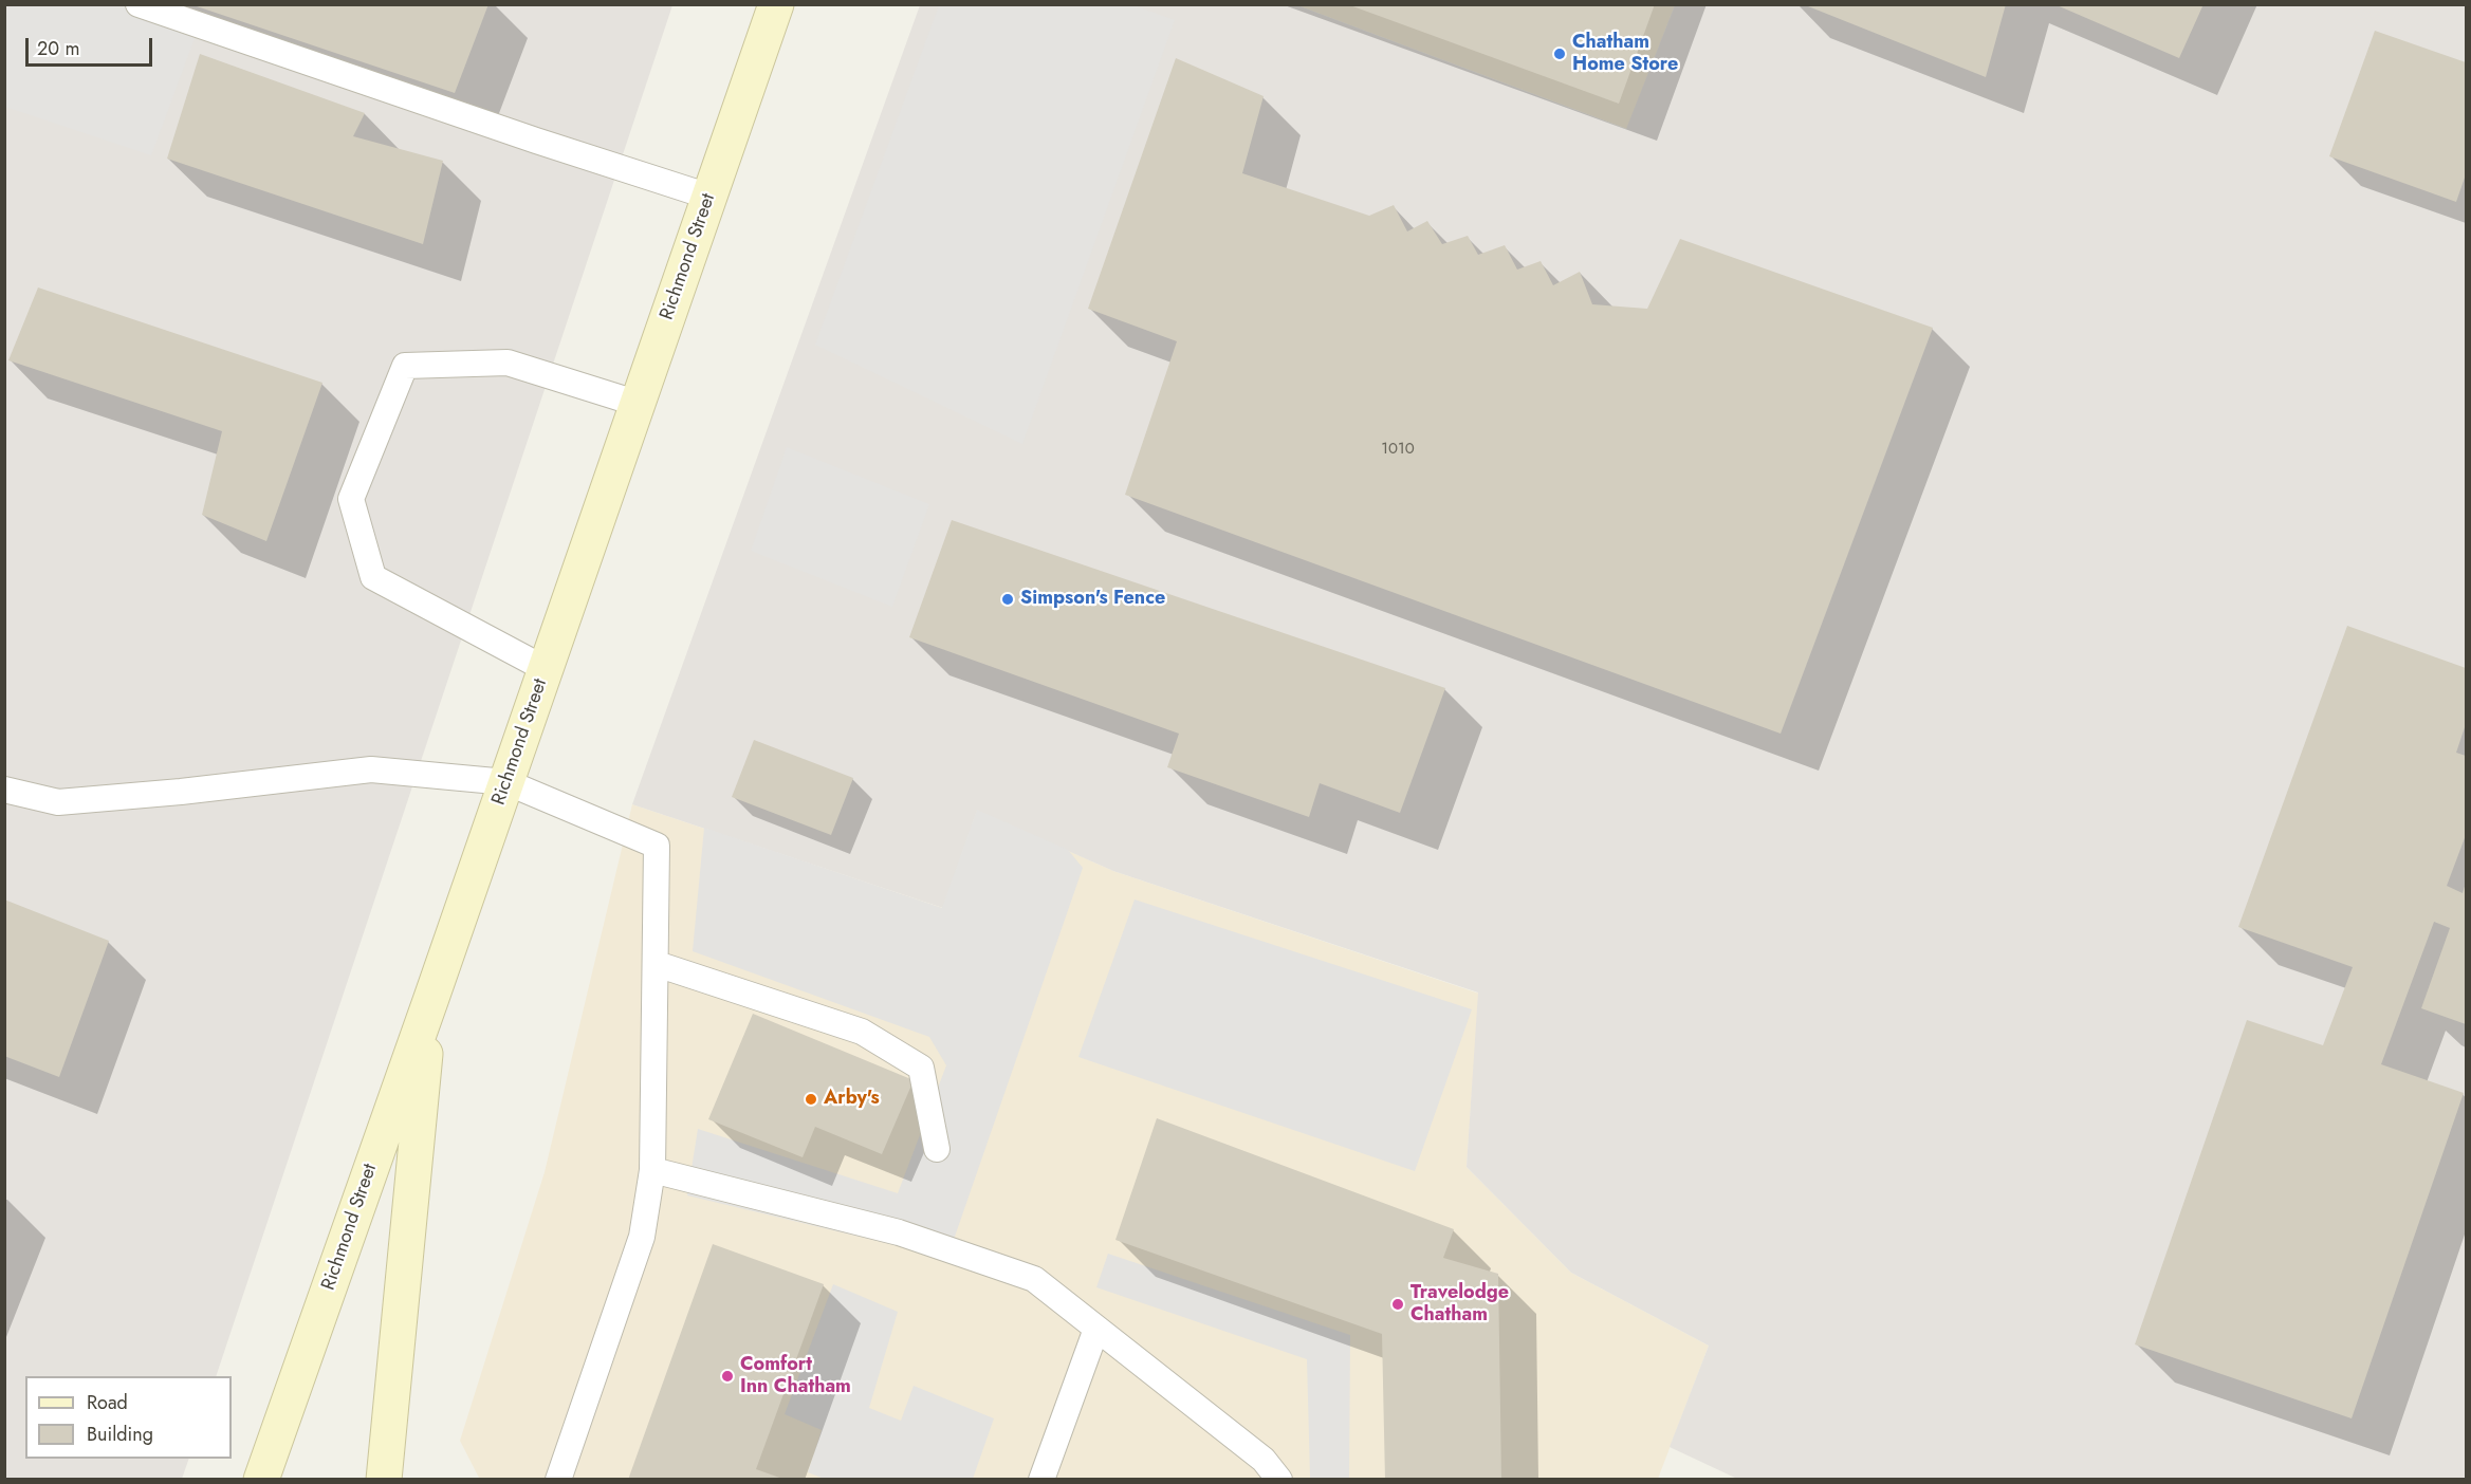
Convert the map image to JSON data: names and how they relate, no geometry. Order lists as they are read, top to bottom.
{
  "streets": {
    "main road": ["Richmond Street"]
  },
  "places": [
    "Chatham Home Store",
    "Simpson's Fence",
    "Arby's",
    "Travelodge Chatham",
    "Comfort Inn Chatham"
  ],
  "house_numbers": ["1010"],
  "legend": ["Road", "Building"],
  "scale_bar": "20 m"
}
